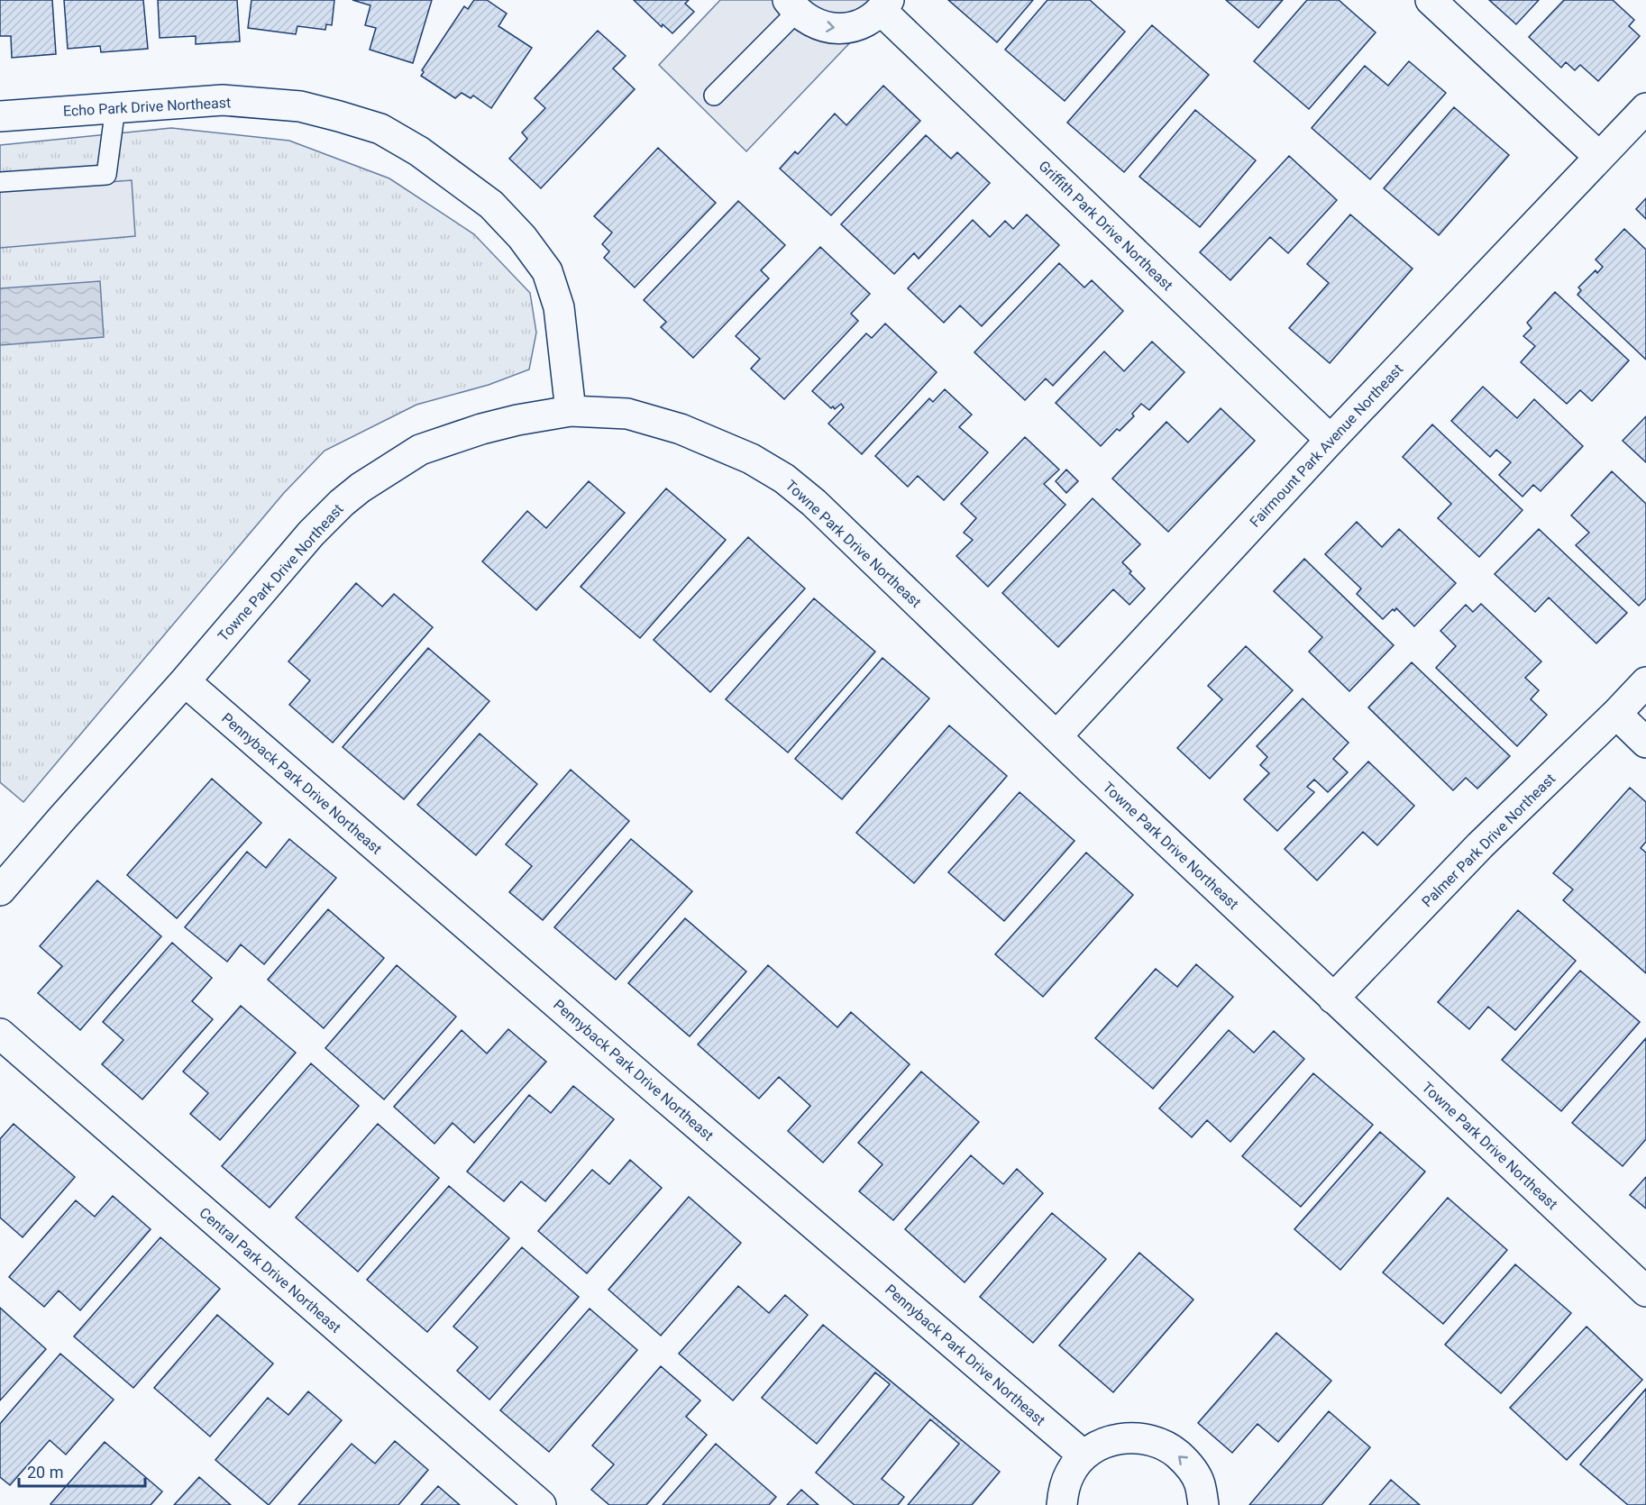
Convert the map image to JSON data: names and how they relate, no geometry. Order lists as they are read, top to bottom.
{
  "streets": {
    "street": [
      "Echo Park Drive Northeast",
      "Griffith Park Drive Northeast",
      "Fairmount Park Avenue Northeast",
      "Towne Park Drive Northeast",
      "Pennyback Park Drive Northeast",
      "Palmer Park Drive Northeast",
      "Central Park Drive Northeast"
    ]
  },
  "crossings": [
    ["Echo Park Drive Northeast", "Towne Park Drive Northeast"],
    ["Griffith Park Drive Northeast", "Fairmount Park Avenue Northeast"],
    ["Fairmount Park Avenue Northeast", "Towne Park Drive Northeast"],
    ["Towne Park Drive Northeast", "Pennyback Park Drive Northeast"],
    ["Towne Park Drive Northeast", "Palmer Park Drive Northeast"]
  ],
  "scale_bar": "20 m"
}
